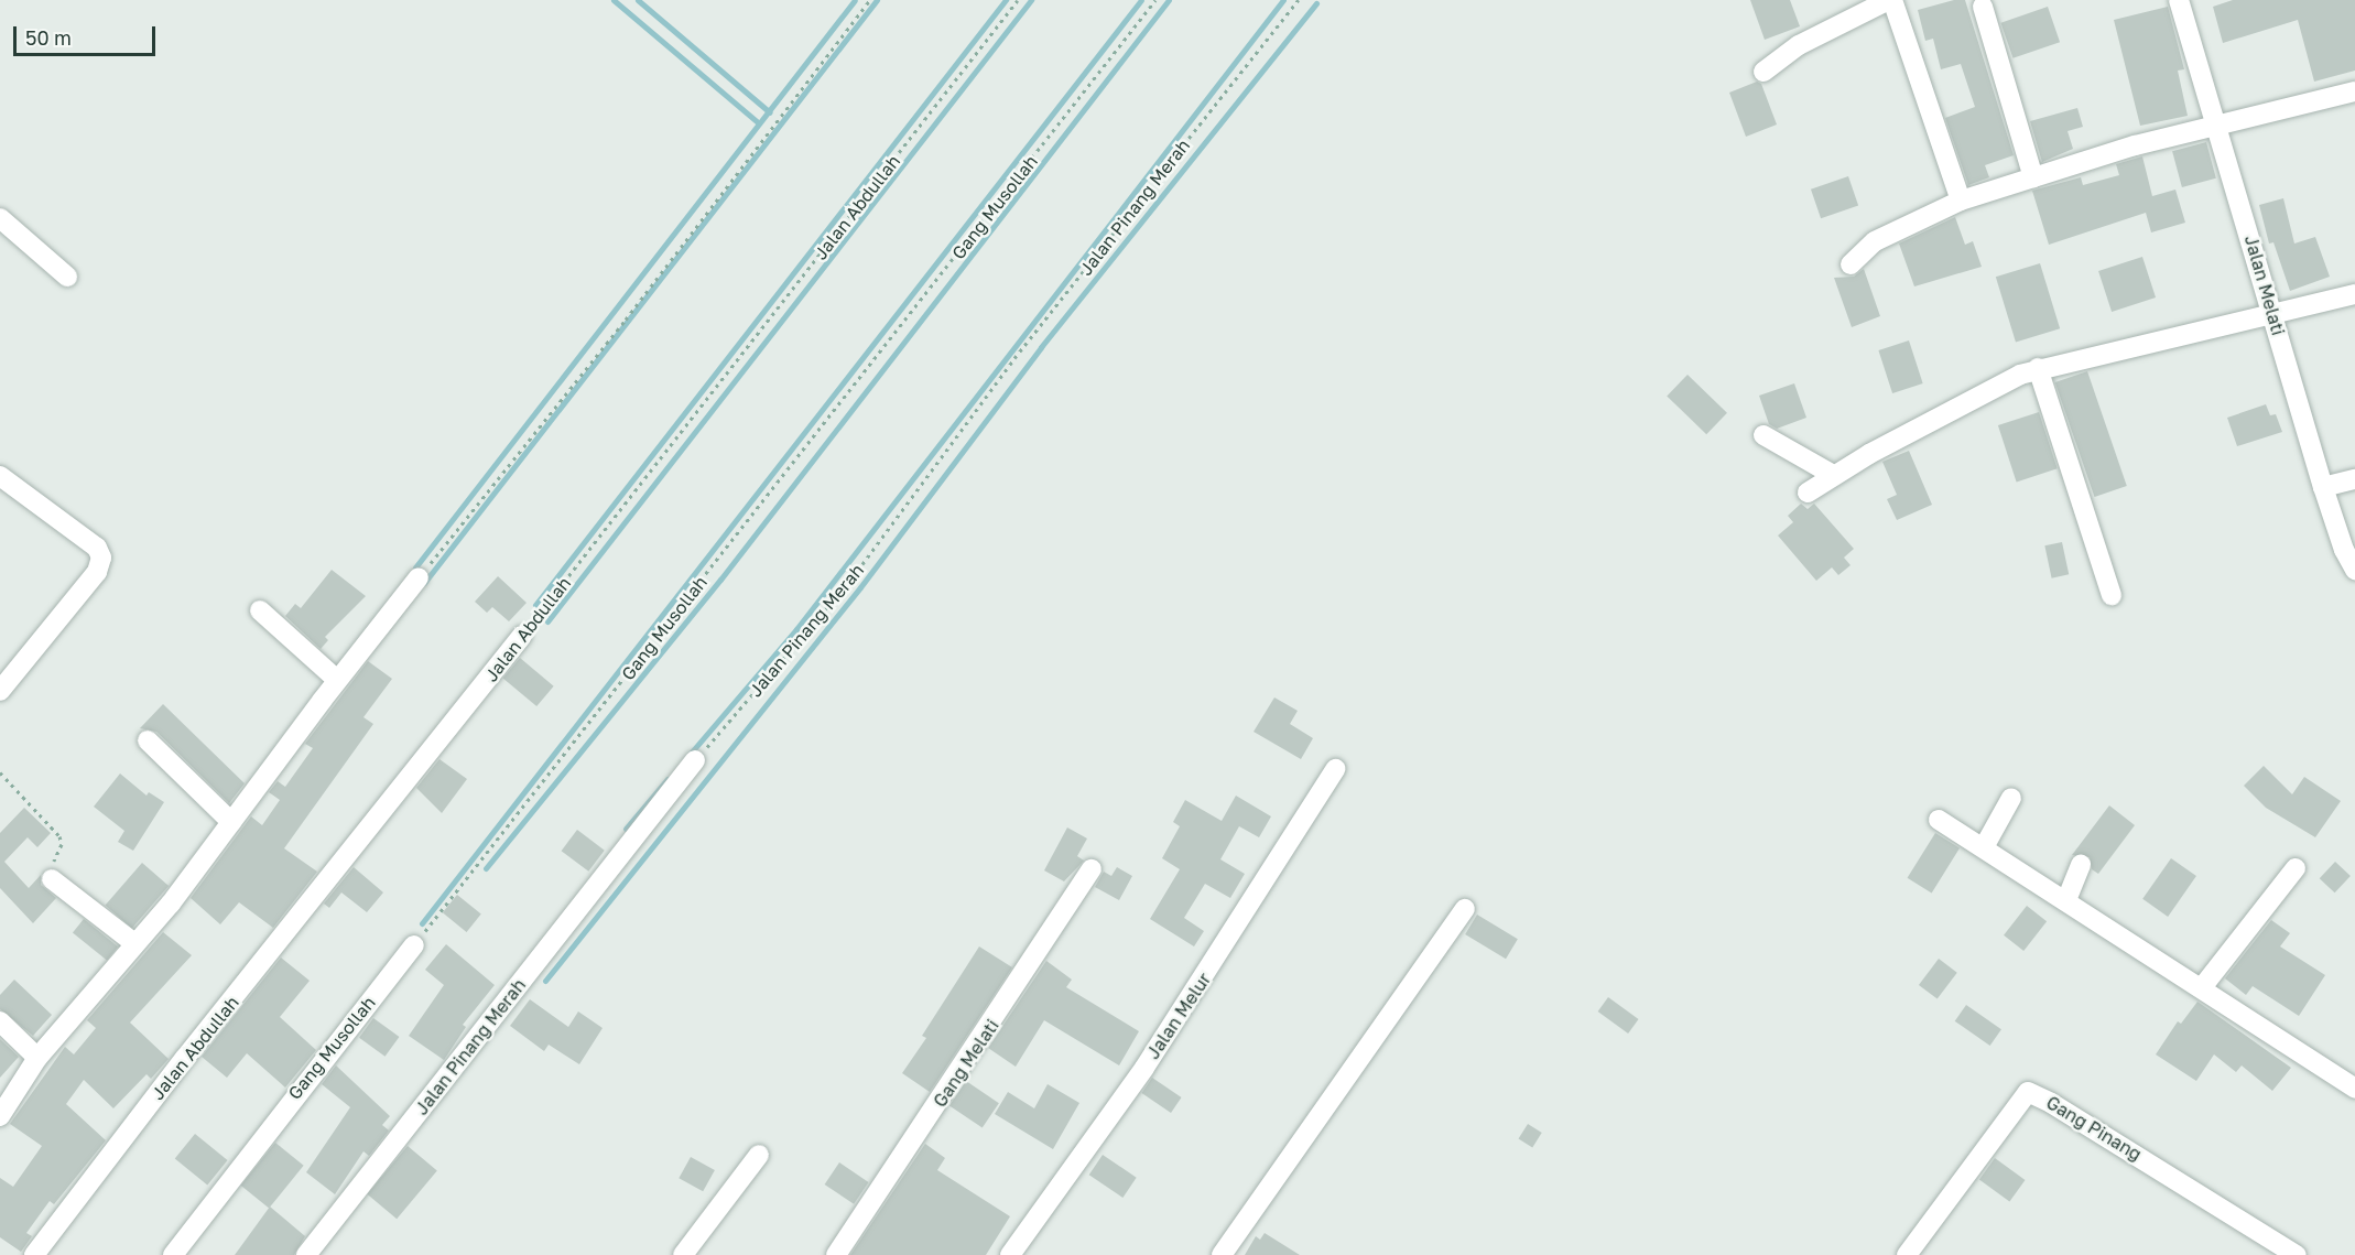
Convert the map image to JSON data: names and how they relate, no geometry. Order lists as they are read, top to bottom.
{
  "streets": {
    "street": [
      "Jalan Abdullah",
      "Gang Musollah",
      "Jalan Pinang Merah",
      "Jalan Melati",
      "Jalan Melur",
      "Gang Melati",
      "Gang Pinang"
    ]
  },
  "scale_bar": "50 m"
}
